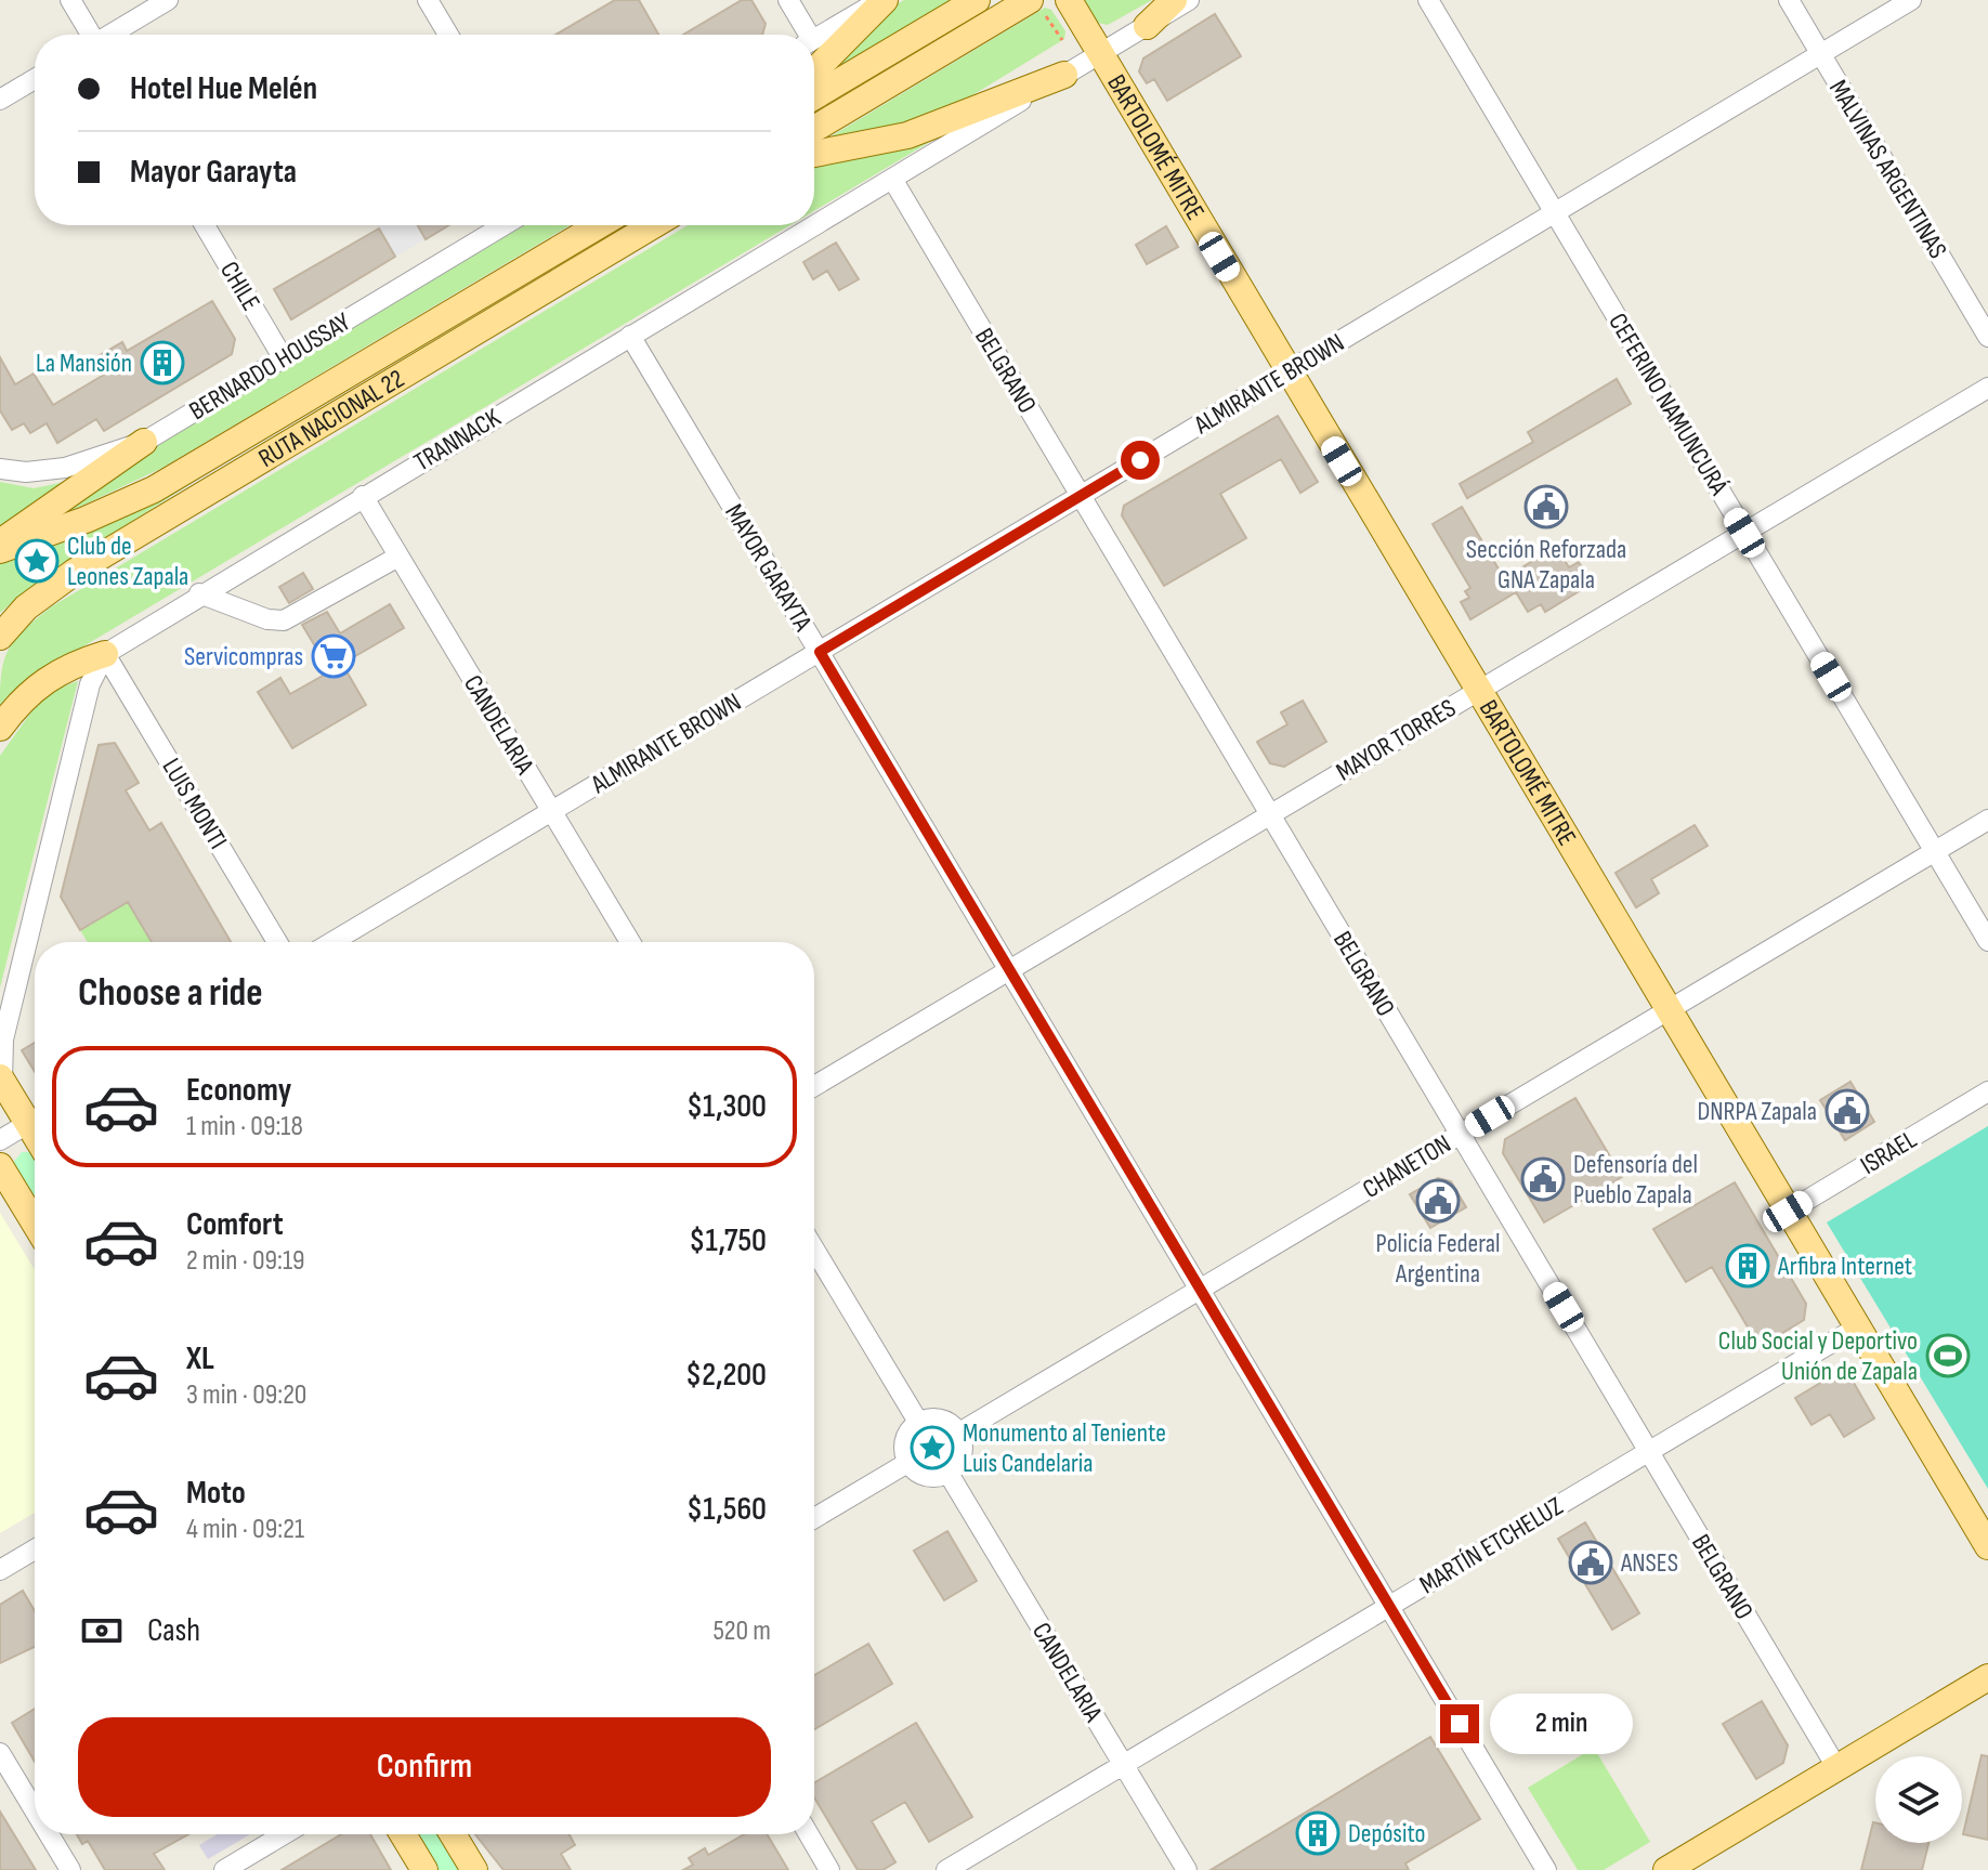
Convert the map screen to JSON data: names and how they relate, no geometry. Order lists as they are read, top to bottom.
{
  "streets": {
    "main road": ["BARTOLOMÉ MITRE", "RUTA NACIONAL 22"],
    "street": [
      "MALVINAS ARGENTINAS",
      "CHILE",
      "BERNARDO HOUSSAY",
      "BELGRANO",
      "ALMIRANTE BROWN",
      "CEFERINO NAMUNCURÁ",
      "TRANNACK",
      "MAYOR GARAYTA",
      "CANDELARIA",
      "MAYOR TORRES",
      "LUIS MONTI",
      "ISRAEL",
      "CHANETON",
      "MARTÍN ETCHELUZ"
    ]
  },
  "crossings": [
    ["BARTOLOMÉ MITRE", "ALMIRANTE BROWN"],
    ["BARTOLOMÉ MITRE", "TRANNACK"],
    ["BARTOLOMÉ MITRE", "MAYOR TORRES"],
    ["BARTOLOMÉ MITRE", "ISRAEL"],
    ["BARTOLOMÉ MITRE", "CHANETON"],
    ["BARTOLOMÉ MITRE", "MARTÍN ETCHELUZ"],
    ["MALVINAS ARGENTINAS", "ALMIRANTE BROWN"],
    ["CHILE", "BERNARDO HOUSSAY"],
    ["BELGRANO", "ALMIRANTE BROWN"],
    ["BELGRANO", "TRANNACK"],
    ["BELGRANO", "MAYOR TORRES"],
    ["BELGRANO", "CHANETON"],
    ["BELGRANO", "MARTÍN ETCHELUZ"],
    ["ALMIRANTE BROWN", "CEFERINO NAMUNCURÁ"],
    ["ALMIRANTE BROWN", "MAYOR GARAYTA"],
    ["ALMIRANTE BROWN", "CANDELARIA"],
    ["CEFERINO NAMUNCURÁ", "MAYOR TORRES"],
    ["CEFERINO NAMUNCURÁ", "CHANETON"],
    ["TRANNACK", "MAYOR GARAYTA"],
    ["TRANNACK", "CANDELARIA"],
    ["TRANNACK", "LUIS MONTI"],
    ["MAYOR GARAYTA", "MAYOR TORRES"],
    ["MAYOR GARAYTA", "CHANETON"],
    ["MAYOR GARAYTA", "MARTÍN ETCHELUZ"],
    ["CANDELARIA", "CHANETON"],
    ["CANDELARIA", "MARTÍN ETCHELUZ"]
  ],
  "places": {
    "building": ["La Mansión", "Arfibra Internet", "Depósito"],
    "public building": [
      "Sección Reforzada GNA Zapala",
      "DNRPA Zapala",
      "Defensoría del Pueblo Zapala",
      "Policía Federal Argentina",
      "ANSES"
    ],
    "place": ["Club de Leones Zapala", "Monumento al Teniente Luis Candelaria"],
    "supermarket": ["Servicompras"],
    "sports": ["Club Social y Deportivo Unión de Zapala"]
  },
  "page": {
    "banner": ["Hotel Hue Melén", "Mayor Garayta"],
    "heading": "Choose a ride",
    "list": [
      {
        "name": "Economy",
        "note": "1 min · 09:18",
        "value": "$1,300"
      },
      {
        "name": "Comfort",
        "note": "2 min · 09:19",
        "value": "$1,750"
      },
      {
        "name": "XL",
        "note": "3 min · 09:20",
        "value": "$2,200"
      },
      {
        "name": "Moto",
        "note": "4 min · 09:21",
        "value": "$1,560"
      }
    ],
    "pay": ["Cash", "520 m"],
    "bubble": "2 min",
    "buttons": "Confirm"
  }
}
